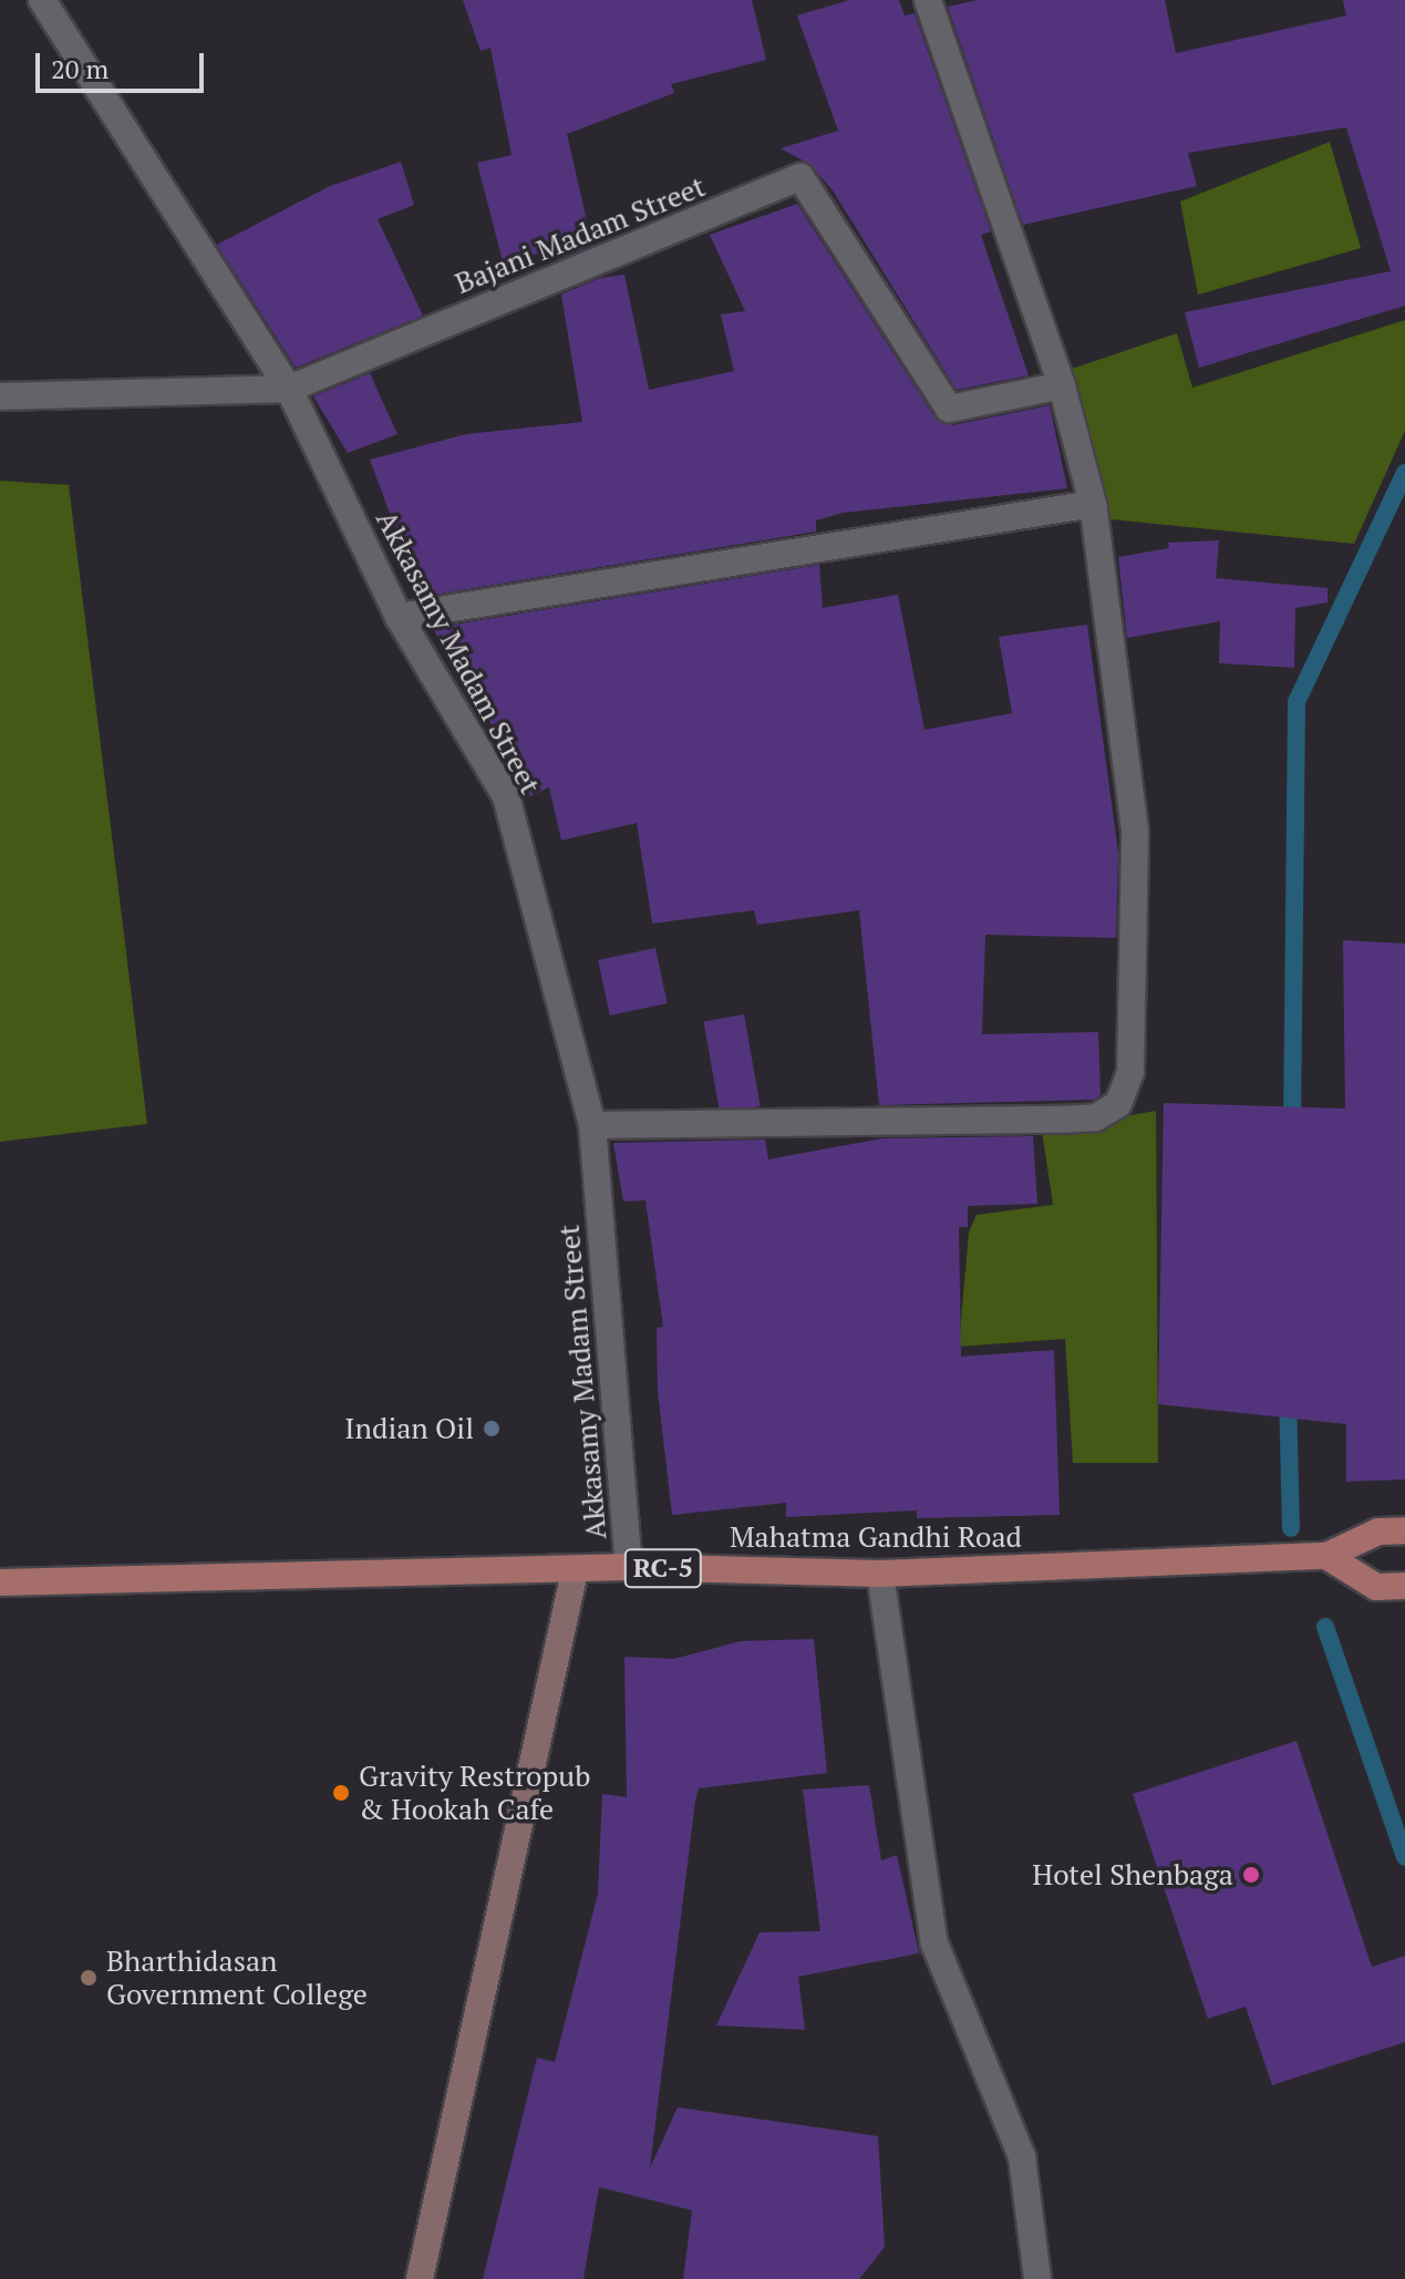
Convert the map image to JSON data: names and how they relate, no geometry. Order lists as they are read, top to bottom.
{
  "streets": {
    "main road": ["Mahatma Gandhi Road", "RC-5"],
    "street": ["Bajani Madam Street", "Akkasamy Madam Street"]
  },
  "crossings": [
    ["Bajani Madam Street", "Akkasamy Madam Street"],
    ["Akkasamy Madam Street", "Mahatma Gandhi Road"]
  ],
  "places": [
    "Indian Oil",
    "Gravity Restropub & Hookah Cafe",
    "Hotel Shenbaga",
    "Bharthidasan Government College"
  ],
  "scale_bar": "20 m"
}
